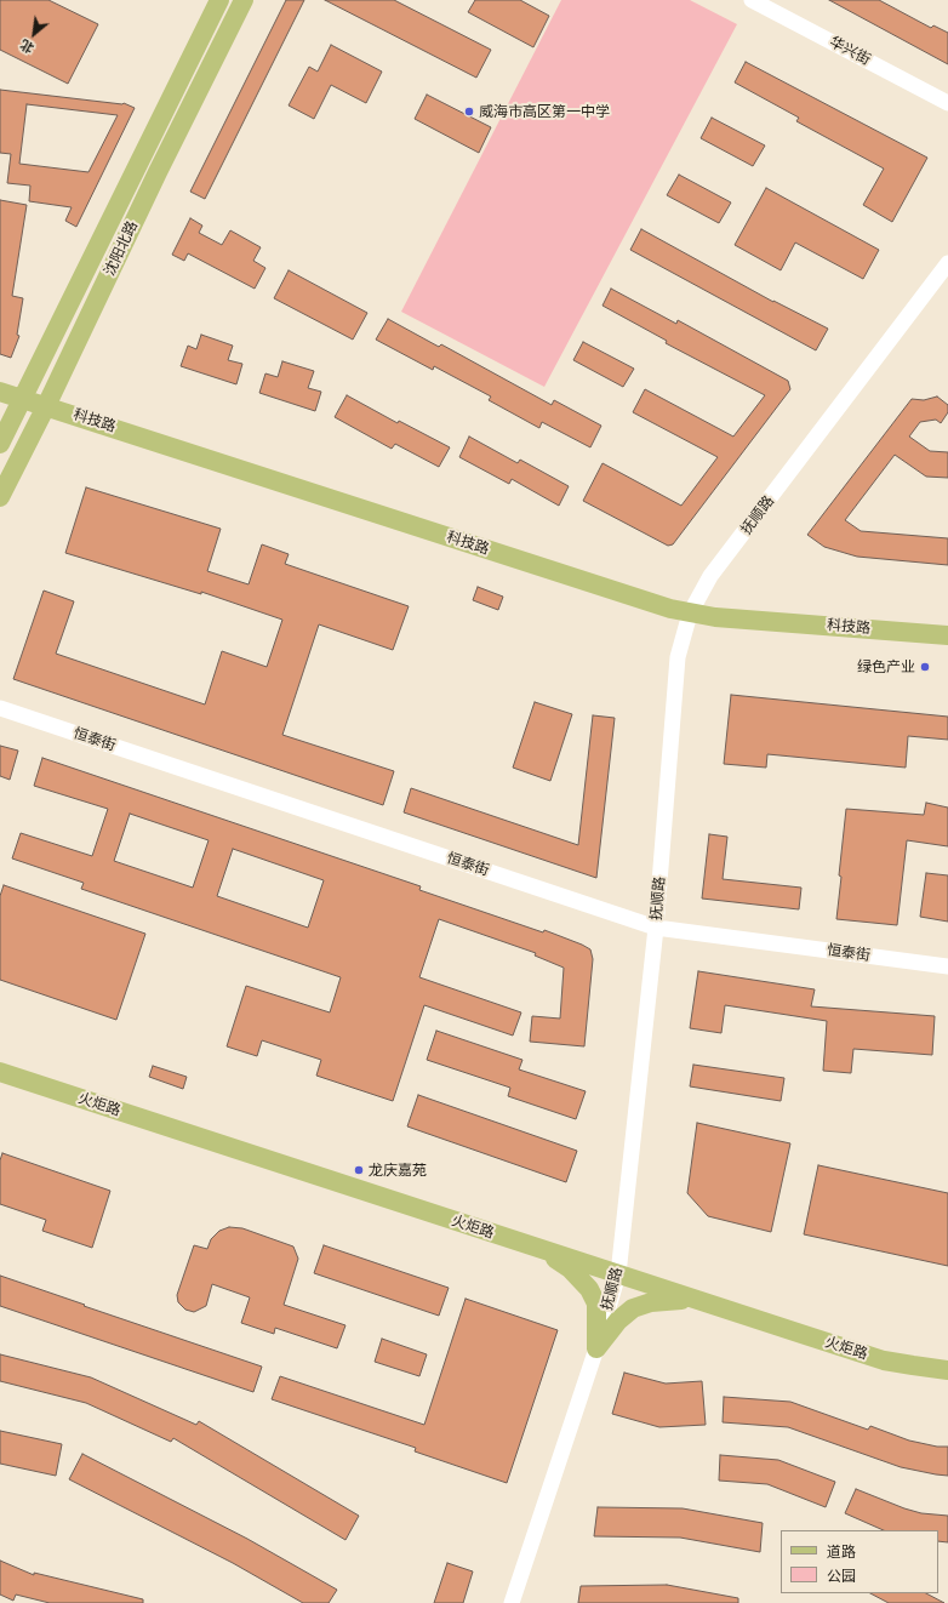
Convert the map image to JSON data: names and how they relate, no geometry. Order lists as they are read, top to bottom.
{
  "streets": {
    "main road": ["沈阳北路", "科技路", "火炬路"],
    "street": ["华兴街", "抚顺路", "恒泰街"]
  },
  "crossings": [
    ["沈阳北路", "科技路"],
    ["科技路", "抚顺路"],
    ["抚顺路", "恒泰街"],
    ["抚顺路", "火炬路"]
  ],
  "places": ["威海市高区第一中学", "绿色产业", "龙庆嘉苑"],
  "legend": ["道路", "公园"],
  "north": "bottom left"
}
